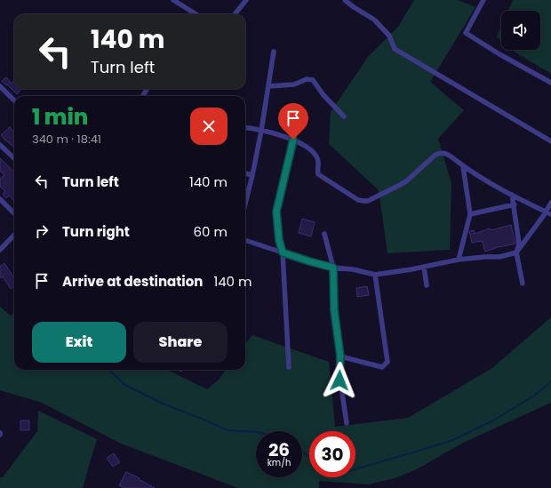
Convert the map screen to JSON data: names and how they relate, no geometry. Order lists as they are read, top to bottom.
{
  "page": {
    "turn": ["140 m", "Turn left"],
    "heading": ["1 min", "340 m · 18:41"],
    "list": [
      {
        "name": "Turn left",
        "value": "140 m"
      },
      {
        "name": "Turn right",
        "value": "60 m"
      },
      {
        "name": "Arrive at destination",
        "value": "140 m"
      }
    ],
    "buttons": ["Exit", "Share"],
    "speed": "26 km/h",
    "limit": "30"
  }
}
